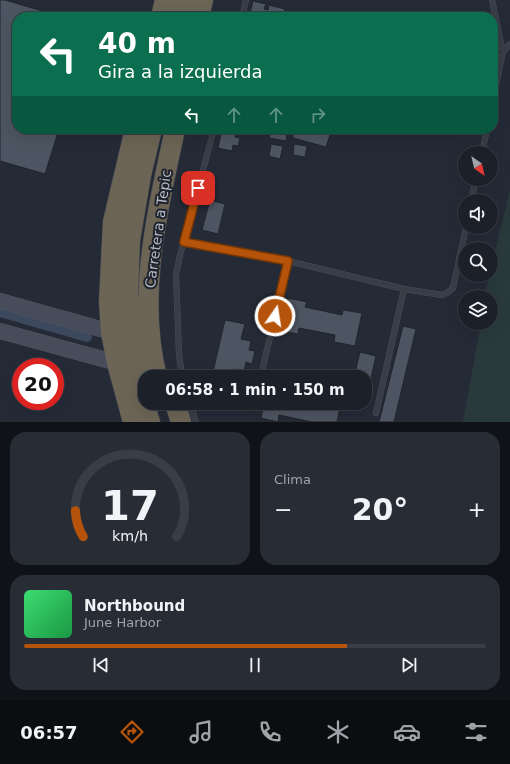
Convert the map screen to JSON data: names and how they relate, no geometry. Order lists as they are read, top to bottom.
{
  "streets": {
    "highway": ["Carretera a Tepic"]
  },
  "north": "bottom right",
  "page": {
    "turn": ["40 m", "Gira a la izquierda"],
    "limit": "20",
    "trip": "06:58 · 1 min · 150 m",
    "tile": "Clima",
    "heat": ["−", "20°", "+"],
    "song": ["Northbound", "June Harbor"],
    "tabs": "06:57",
    "gauge": ["17", "km/h"]
  }
}
